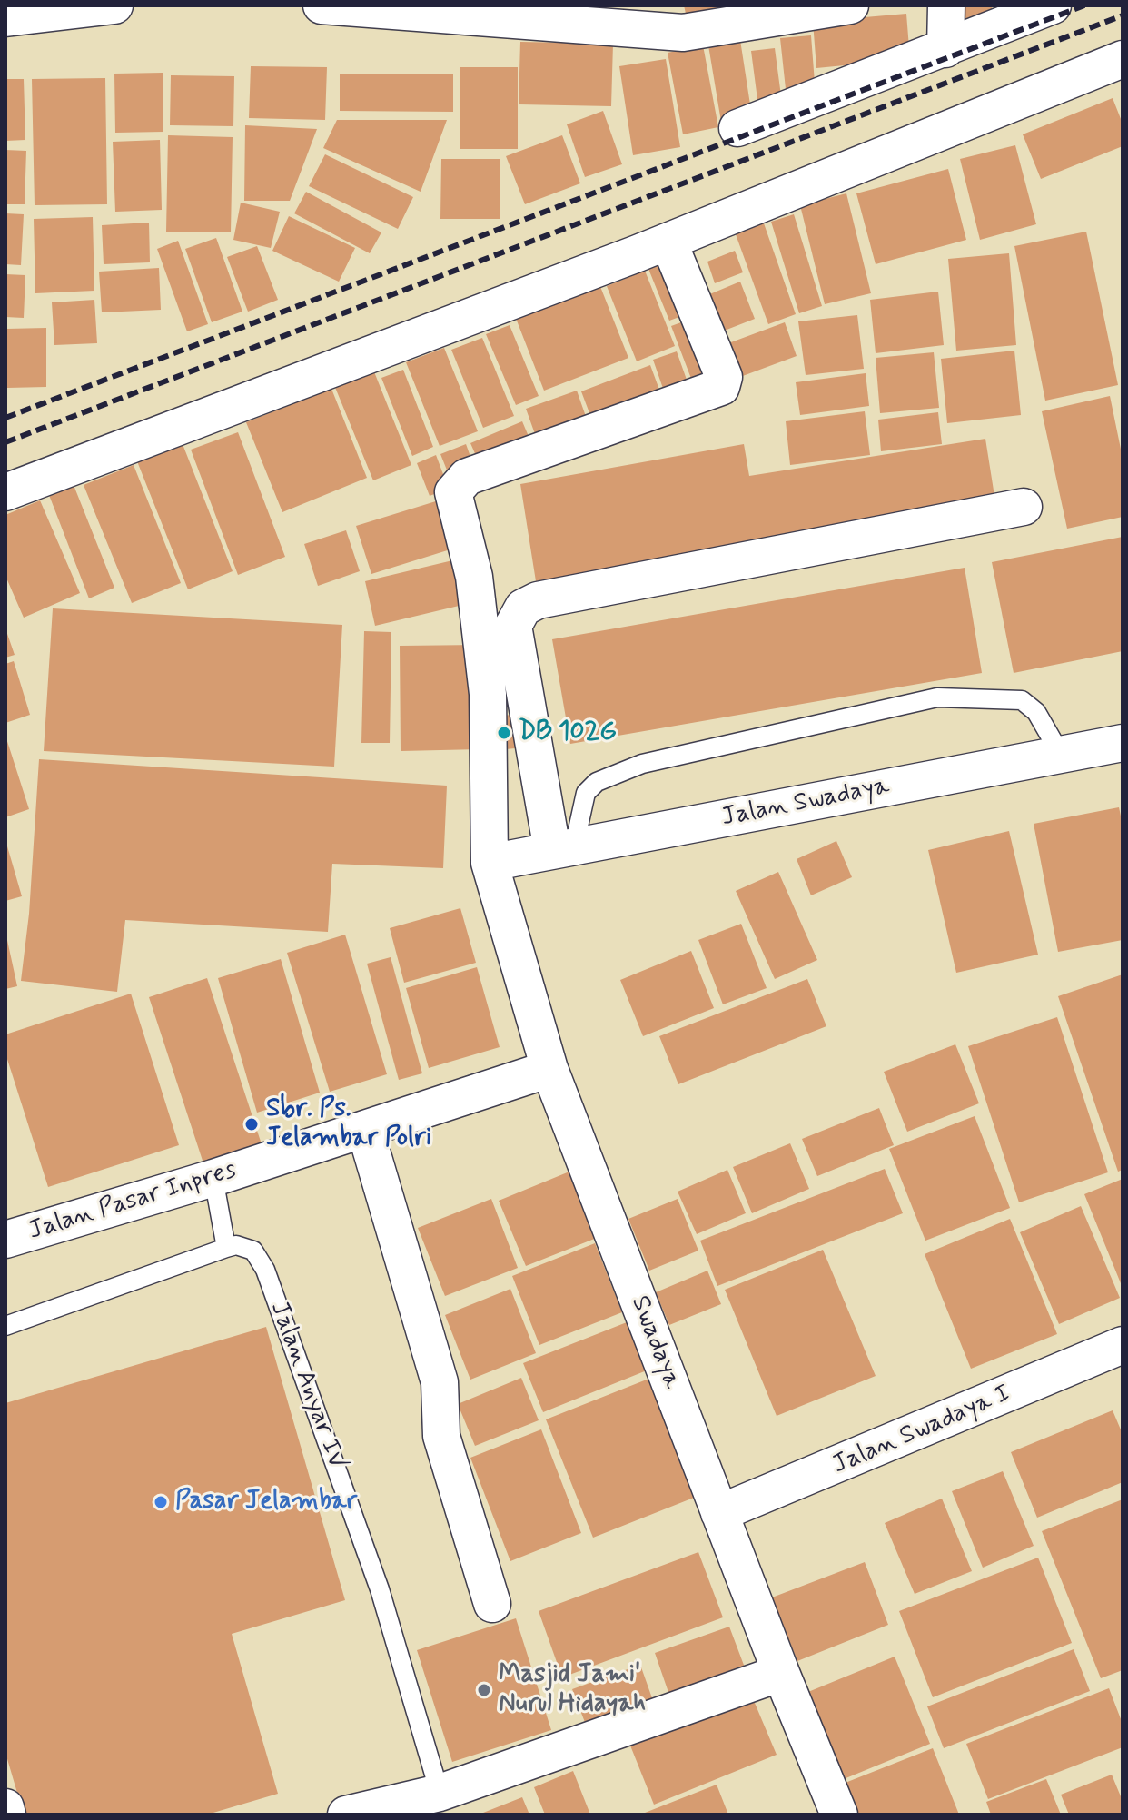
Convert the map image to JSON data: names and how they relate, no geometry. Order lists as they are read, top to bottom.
{
  "streets": {
    "street": [
      "Jalan Swadaya",
      "Jalan Pasar Inpres",
      "Swadaya",
      "Jalan Swadaya I"
    ],
    "lane": ["Jalan Anyar IV"]
  },
  "crossings": [
    ["Jalan Swadaya", "Swadaya"],
    ["Jalan Pasar Inpres", "Swadaya"],
    ["Swadaya", "Jalan Swadaya I"]
  ],
  "places": [
    "DB 102G",
    "Sbr. Ps. Jelambar Polri",
    "Pasar Jelambar",
    "Masjid Jami' Nurul Hidayah"
  ]
}
